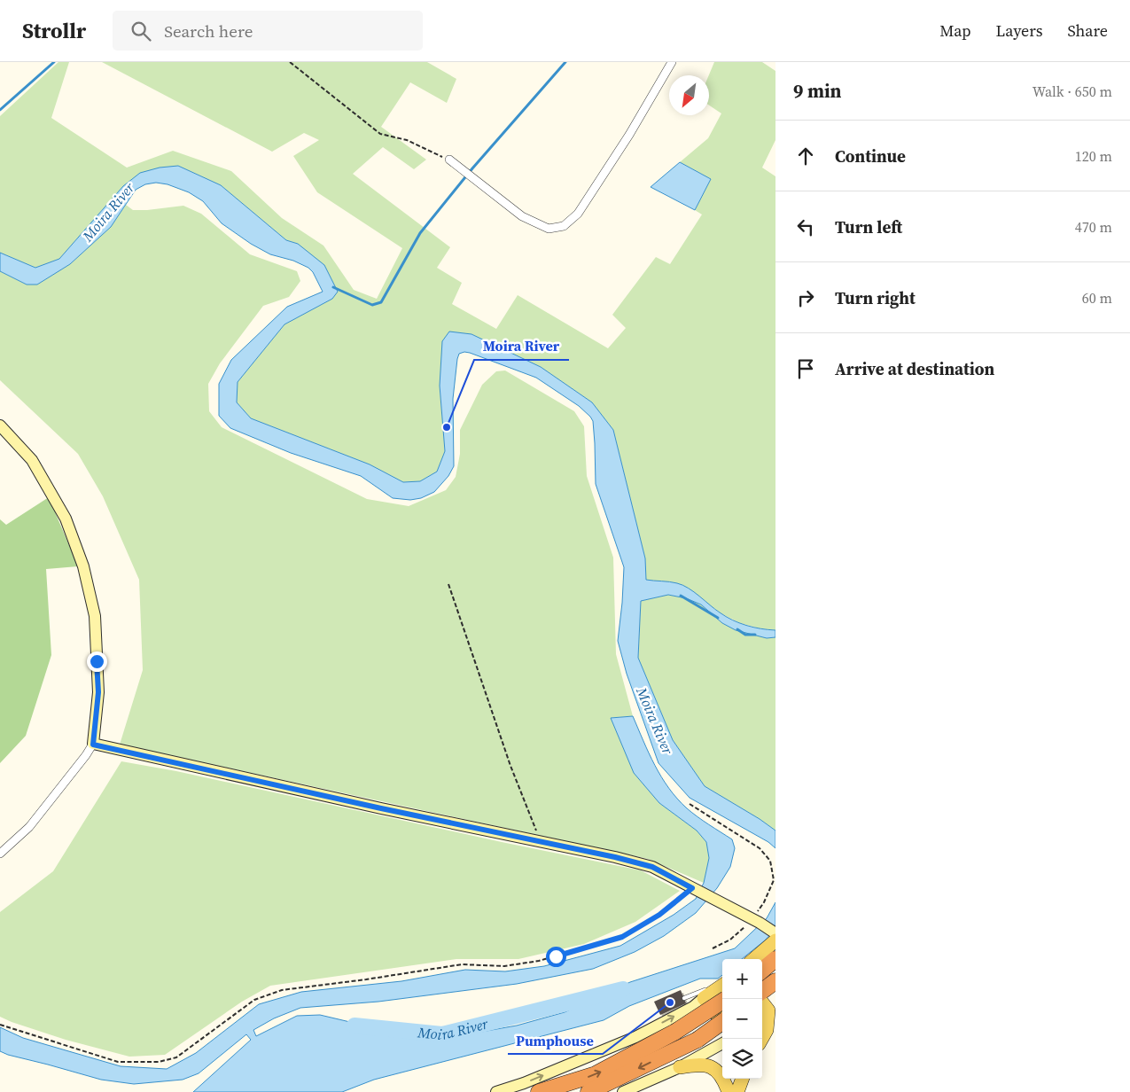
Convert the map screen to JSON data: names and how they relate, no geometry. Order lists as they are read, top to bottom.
{
  "water": ["Moira River"],
  "places": ["Moira River", "Pumphouse"],
  "north": "bottom left",
  "page": {
    "header": "Strollr",
    "search": "Search here",
    "nav": ["Map", "Layers", "Share"],
    "heading": ["9 min", "Walk · 650 m"],
    "list": [
      ["Continue", "120 m"],
      ["Turn left", "470 m"],
      ["Turn right", "60 m"],
      "Arrive at destination"
    ],
    "map_buttons": ["+", "−"]
  }
}
